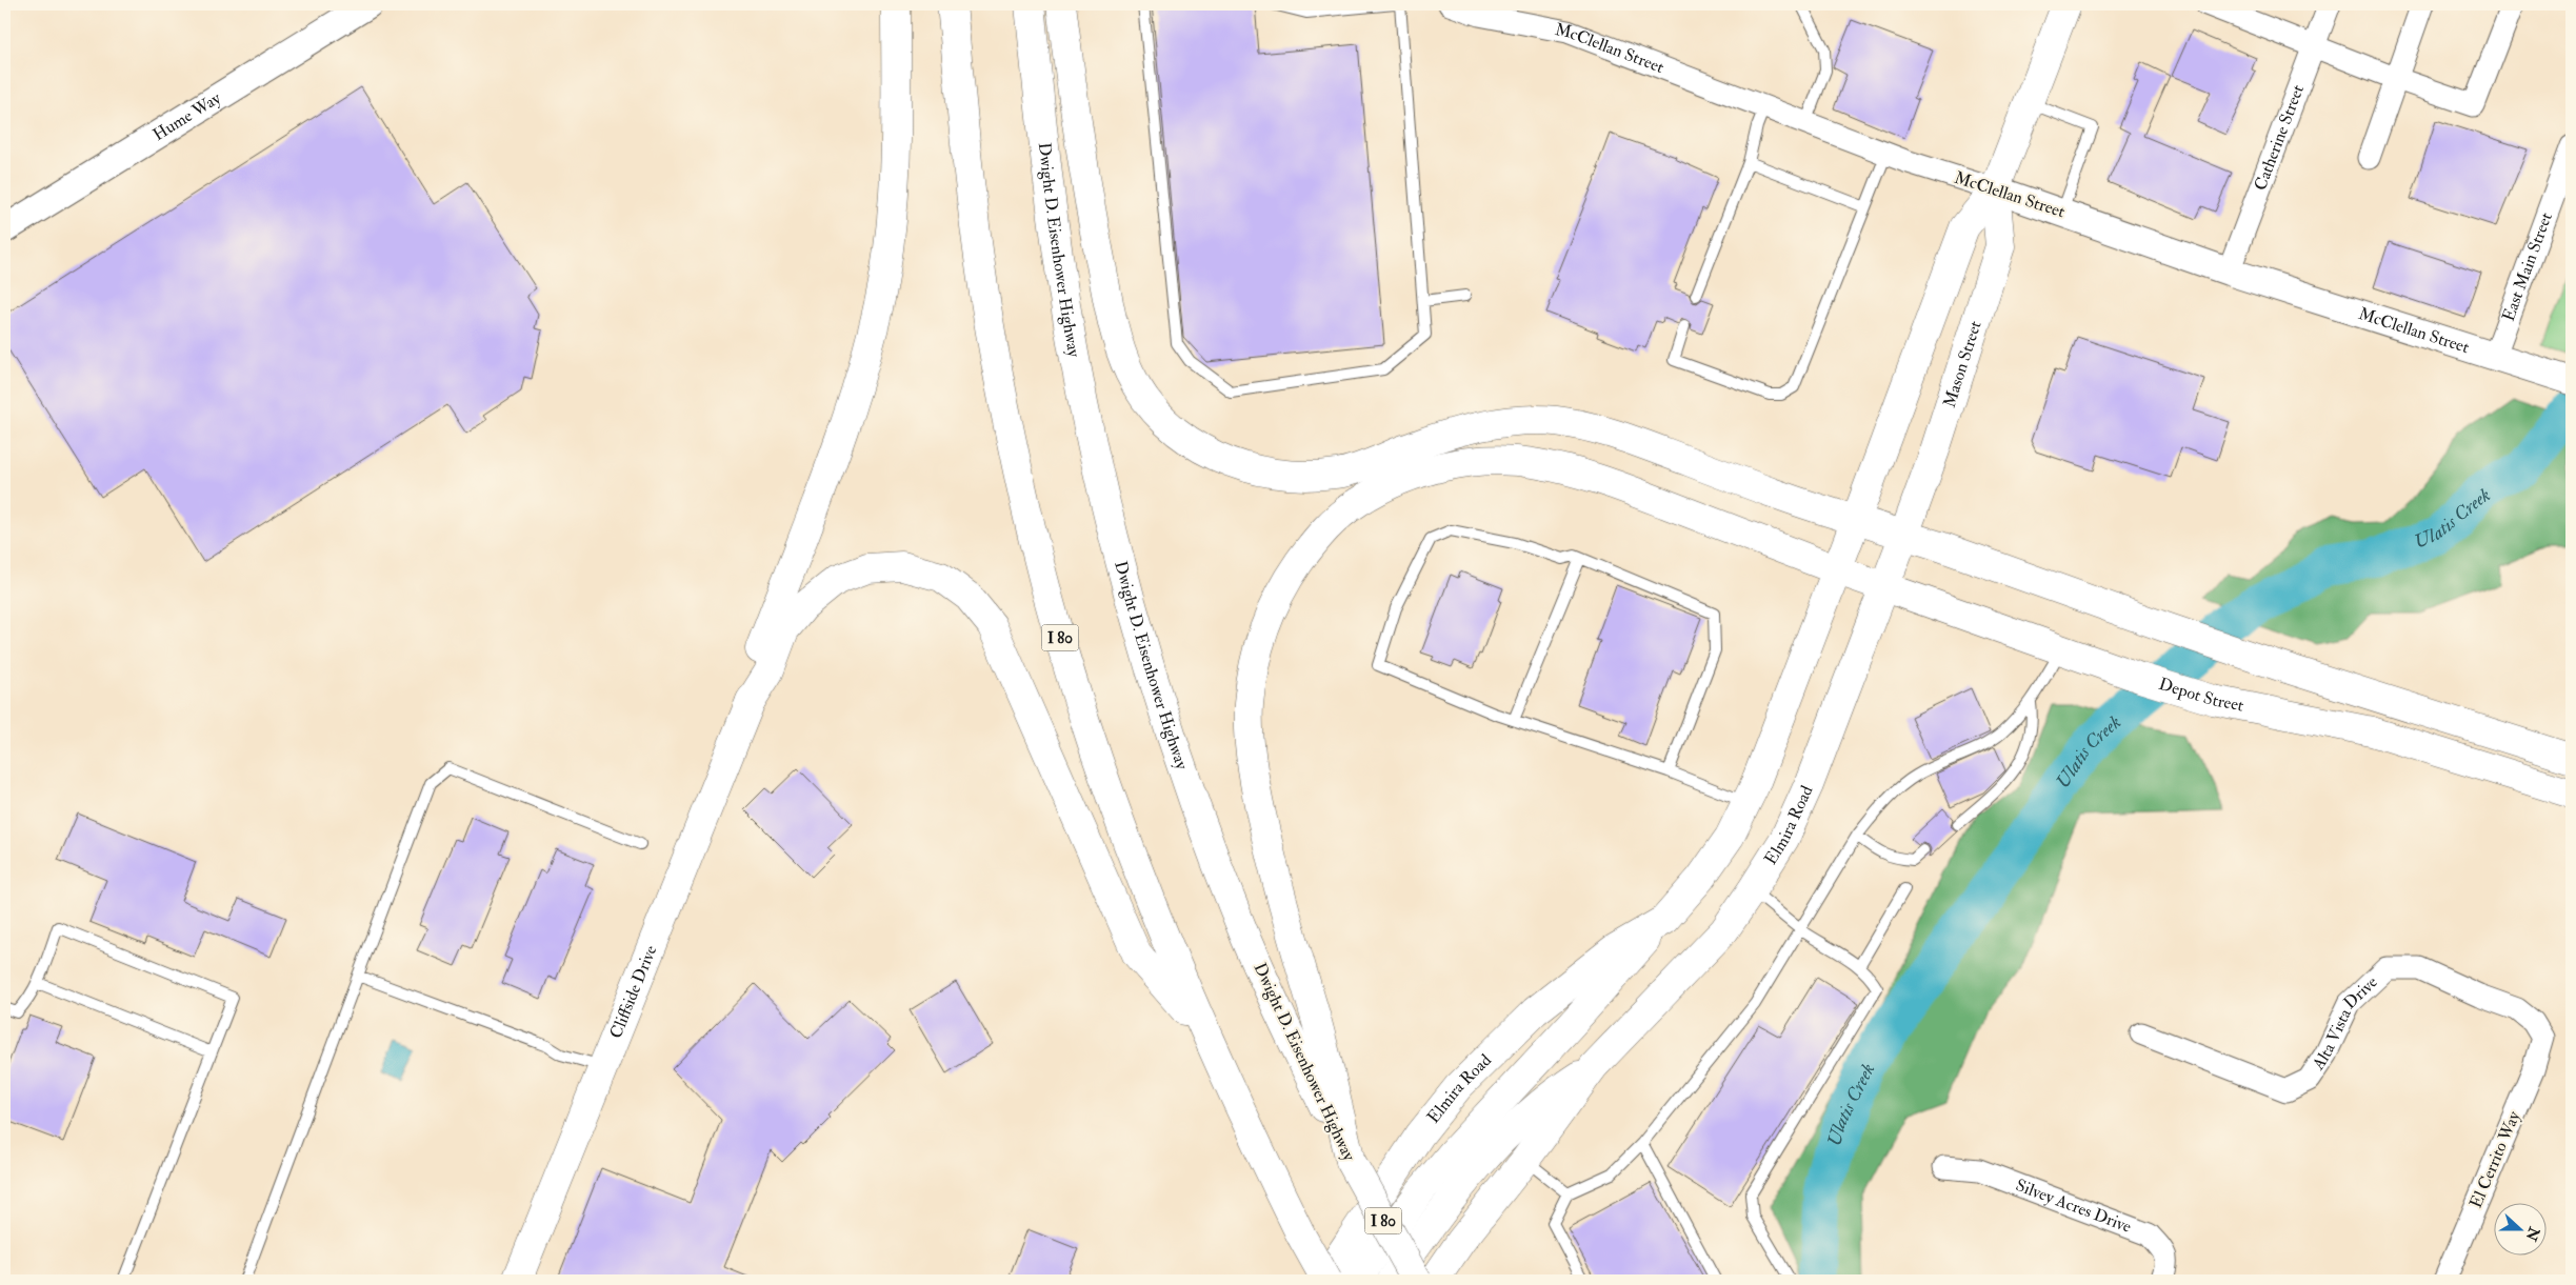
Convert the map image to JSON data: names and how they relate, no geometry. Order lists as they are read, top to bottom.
{
  "streets": {
    "main road": [
      "Dwight D. Eisenhower Highway",
      "Mason Street",
      "I 80",
      "Depot Street",
      "Elmira Road",
      "Cliffside Drive"
    ],
    "street": [
      "McClellan Street",
      "Hume Way",
      "Catherine Street",
      "East Main Street",
      "Alta Vista Drive",
      "El Cerrito Way",
      "Silvey Acres Drive"
    ]
  },
  "crossings": [
    ["McClellan Street", "Catherine Street"],
    ["McClellan Street", "East Main Street"],
    ["McClellan Street", "Mason Street"],
    ["Dwight D. Eisenhower Highway", "Depot Street"],
    ["Mason Street", "Elmira Road"],
    ["I 80", "Elmira Road"],
    ["Depot Street", "Elmira Road"],
    ["Alta Vista Drive", "El Cerrito Way"]
  ],
  "water": ["Ulatis Creek"],
  "north": "right"
}
